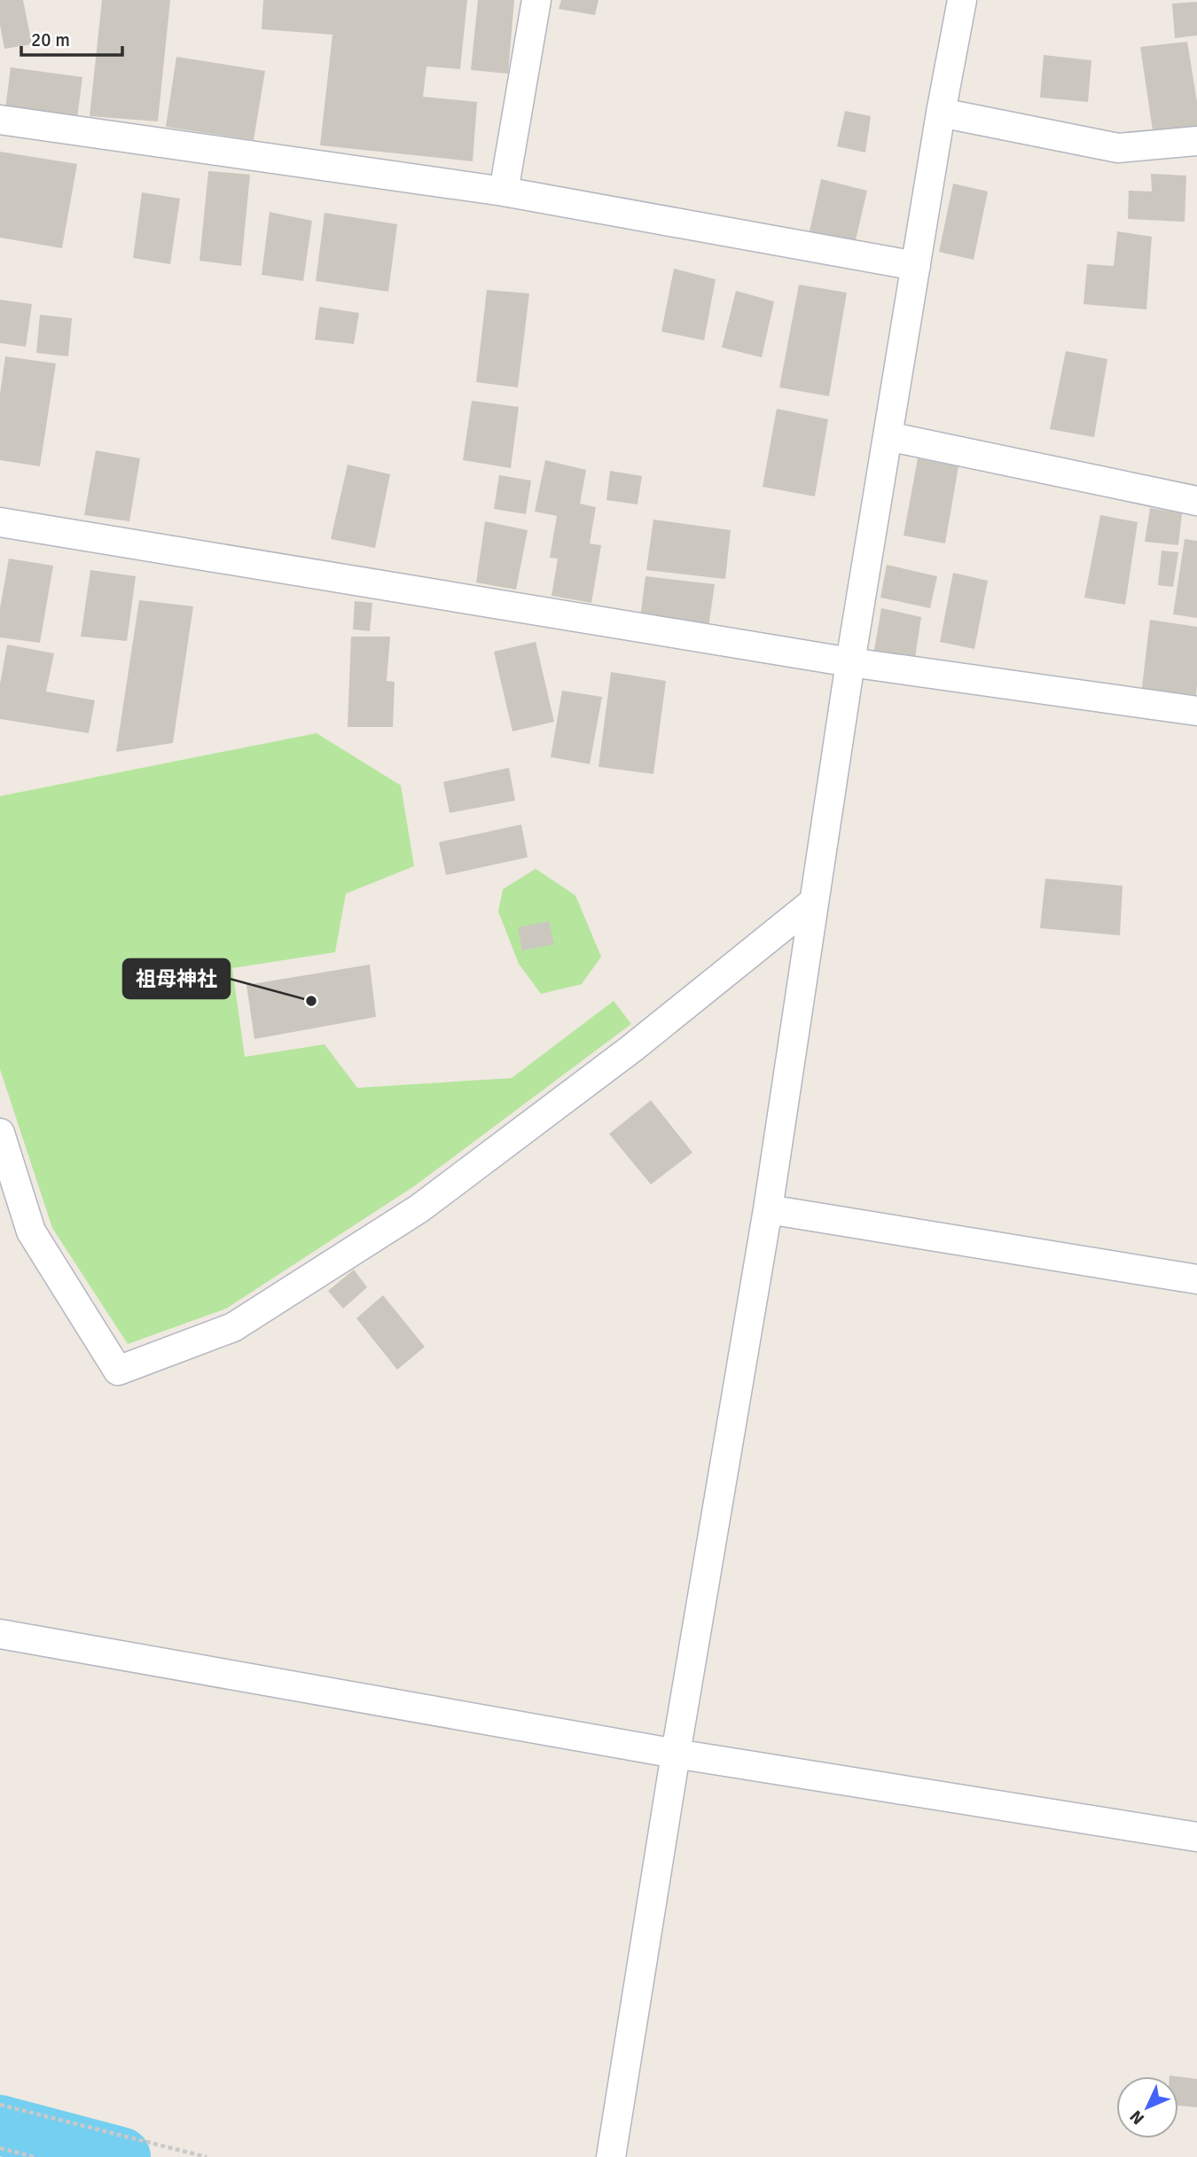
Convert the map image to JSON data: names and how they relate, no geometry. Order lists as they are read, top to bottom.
{
  "places": ["祖母神社"],
  "scale_bar": "20 m",
  "north": "bottom left"
}
